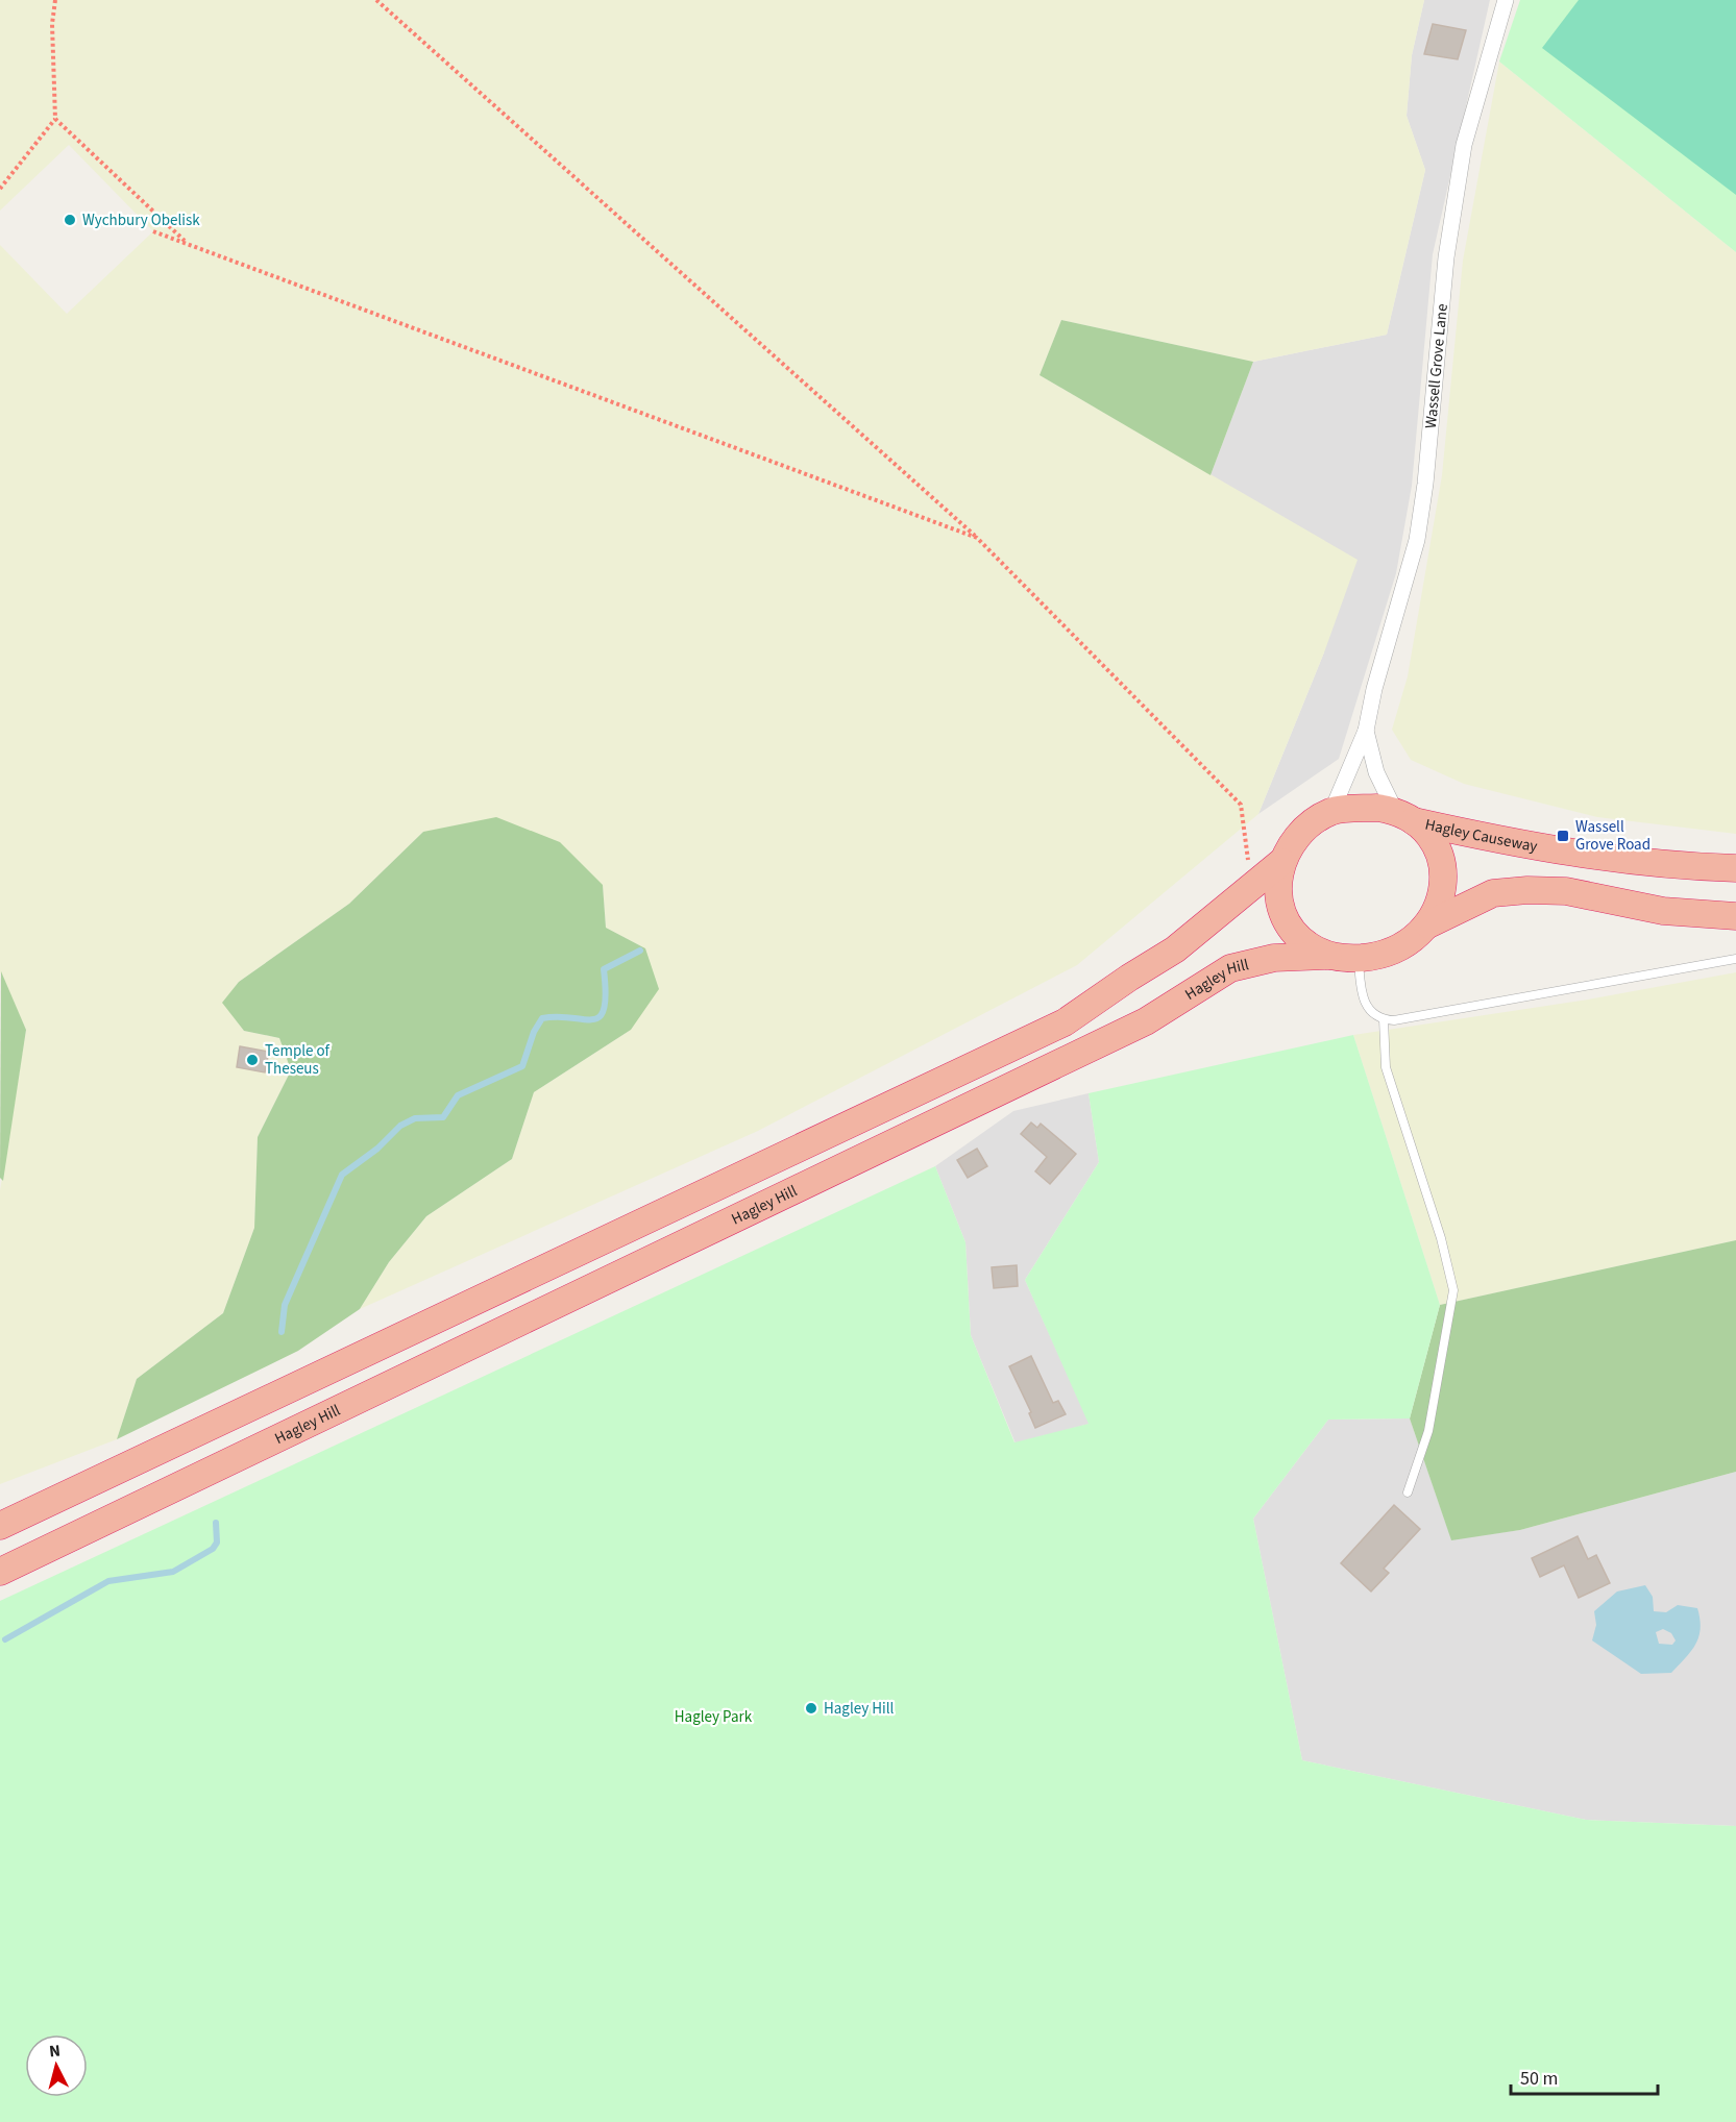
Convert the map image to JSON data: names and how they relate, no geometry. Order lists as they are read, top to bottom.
{
  "streets": {
    "highway": ["Hagley Causeway", "Hagley Hill"],
    "street": ["Wassell Grove Lane"]
  },
  "crossings": [
    ["Wassell Grove Lane", "Hagley Causeway"],
    ["Wassell Grove Lane", "Hagley Hill"],
    ["Hagley Causeway", "Hagley Hill"]
  ],
  "parks": ["Hagley Park"],
  "places": {
    "other": ["Wychbury Obelisk", "Temple of Theseus", "Hagley Hill"],
    "transit": ["Wassell Grove Road"]
  },
  "scale_bar": "50 m",
  "north": "top"
}
